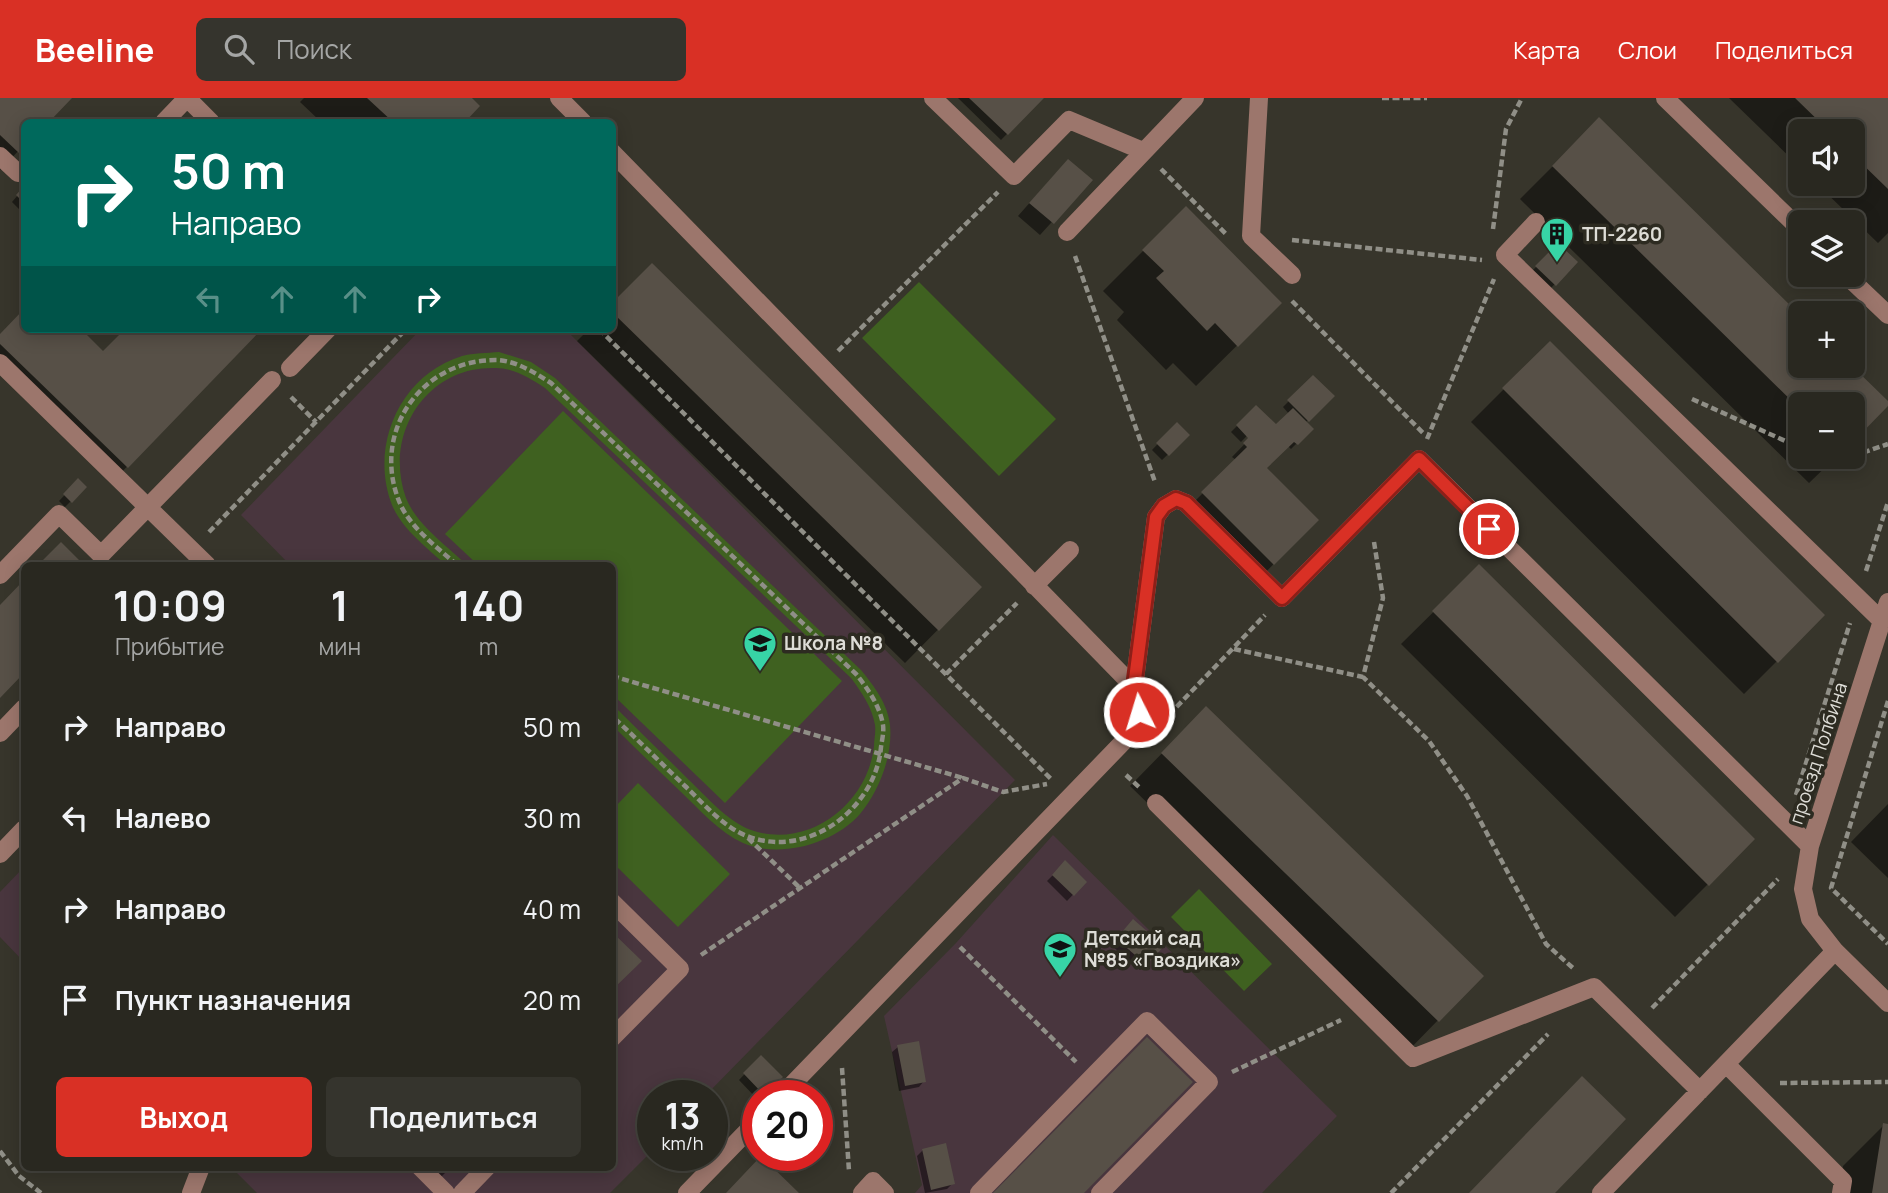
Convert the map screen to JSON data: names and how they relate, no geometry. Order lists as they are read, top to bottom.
{
  "streets": {
    "street": ["проезд Полбина"]
  },
  "places": {
    "building": ["ТП-2260"],
    "school or university": ["Школа №8", "Детский сад №85 «Гвоздика»"]
  },
  "page": {
    "header": "Beeline",
    "search": "Поиск",
    "nav": ["Карта", "Слои", "Поделиться"],
    "map_buttons": ["+", "−"],
    "turn": ["50 m", "Направо"],
    "eta": [
      "10:09",
      "Прибытие",
      "1",
      "мин",
      "140",
      "m"
    ],
    "list": [
      {
        "name": "Направо",
        "value": "50 m"
      },
      {
        "name": "Налево",
        "value": "30 m"
      },
      {
        "name": "Направо",
        "value": "40 m"
      },
      {
        "name": "Пункт назначения",
        "value": "20 m"
      }
    ],
    "buttons": ["Выход", "Поделиться"],
    "speed": "13 km/h",
    "limit": "20"
  }
}
